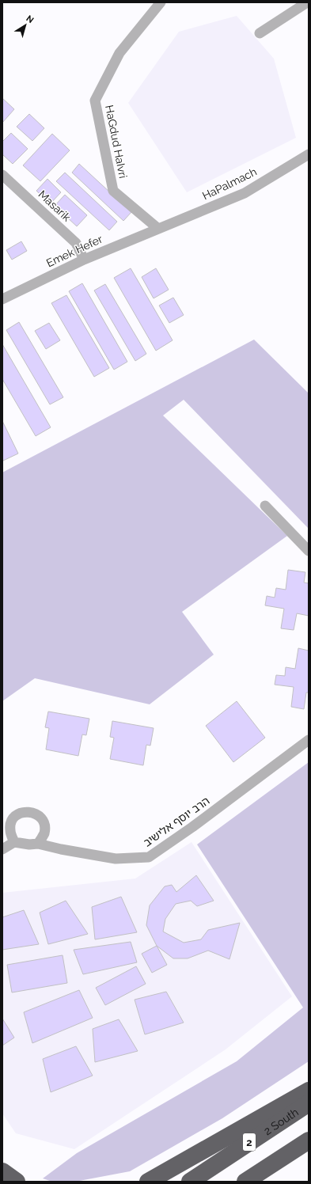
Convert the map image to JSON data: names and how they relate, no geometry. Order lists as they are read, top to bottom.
{
  "streets": {
    "highway": ["2 South", "2"],
    "street": [
      "HaGdud HaIvri",
      "HaPalmach",
      "Masarik",
      "Emek Hefer",
      "הרב יוסף אלישיב"
    ]
  },
  "crossings": [
    ["HaGdud HaIvri", "HaPalmach"],
    ["HaGdud HaIvri", "Emek Hefer"],
    ["HaPalmach", "Emek Hefer"],
    ["Masarik", "Emek Hefer"]
  ],
  "north": "top right"
}
